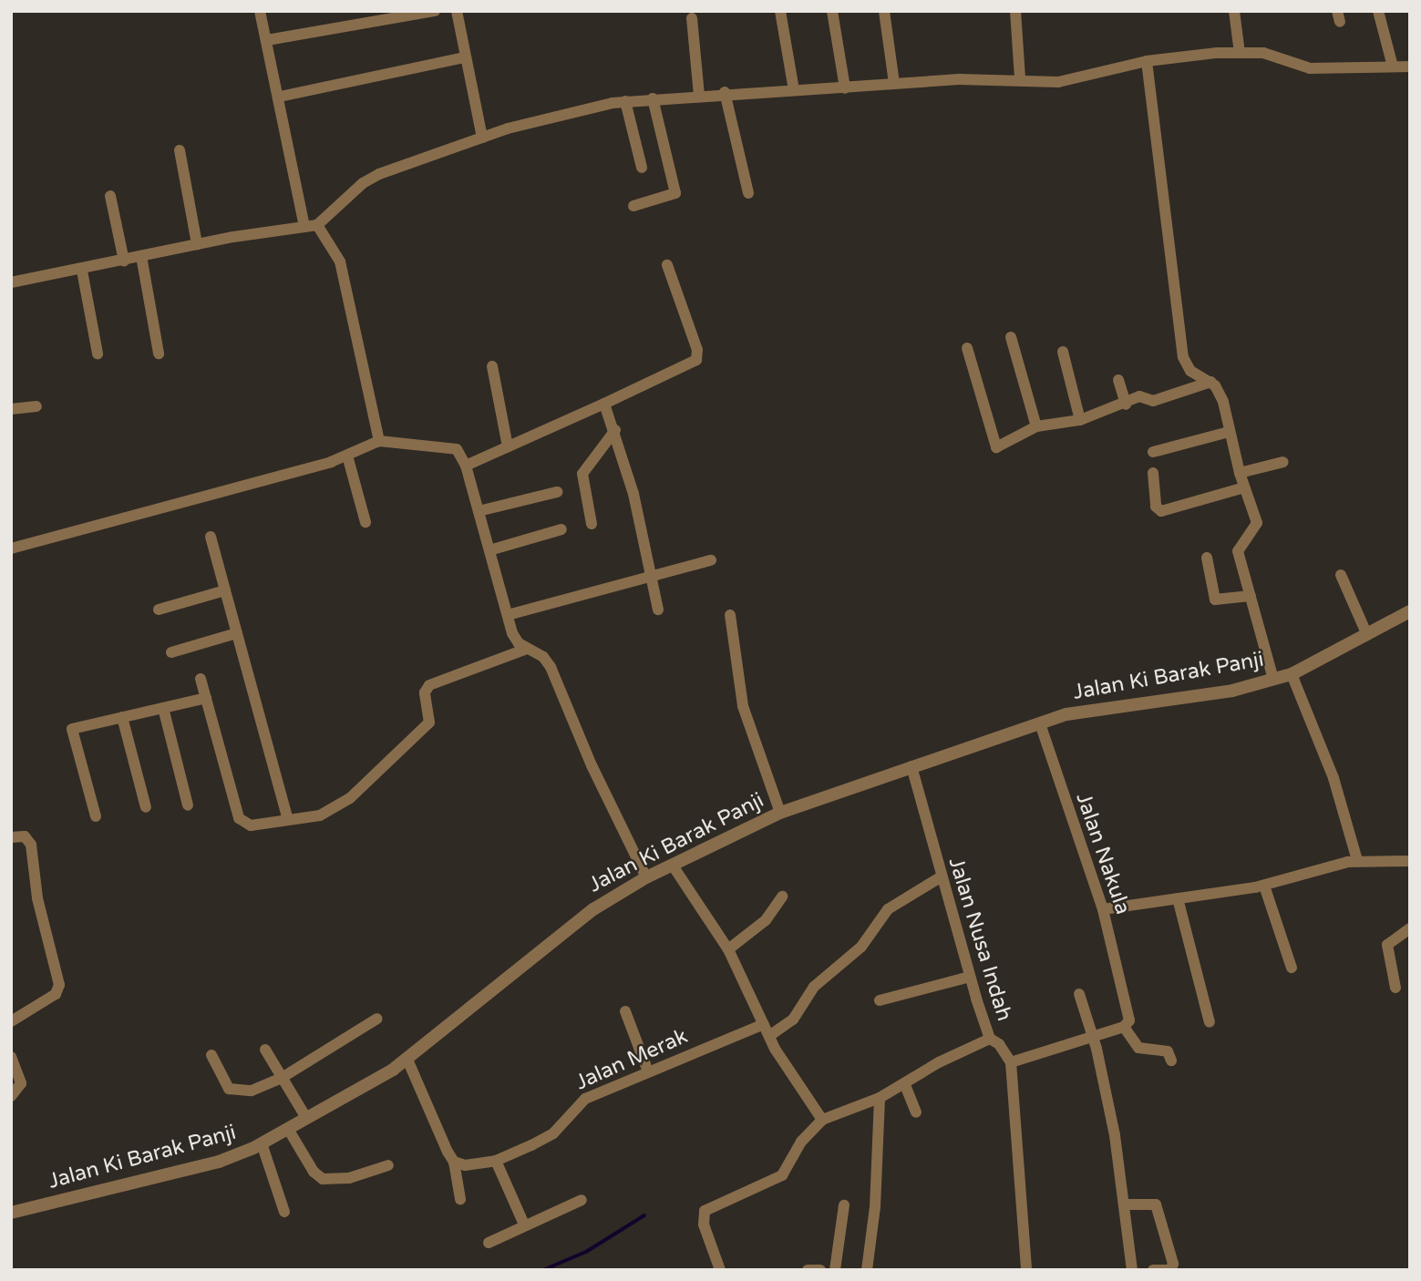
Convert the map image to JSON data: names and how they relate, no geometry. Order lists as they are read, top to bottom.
{
  "streets": {
    "street": [
      "Jalan Ki Barak Panji",
      "Jalan Nakula",
      "Jalan Nusa Indah",
      "Jalan Merak"
    ]
  },
  "crossings": [
    ["Jalan Ki Barak Panji", "Jalan Nakula"],
    ["Jalan Ki Barak Panji", "Jalan Nusa Indah"]
  ]
}
